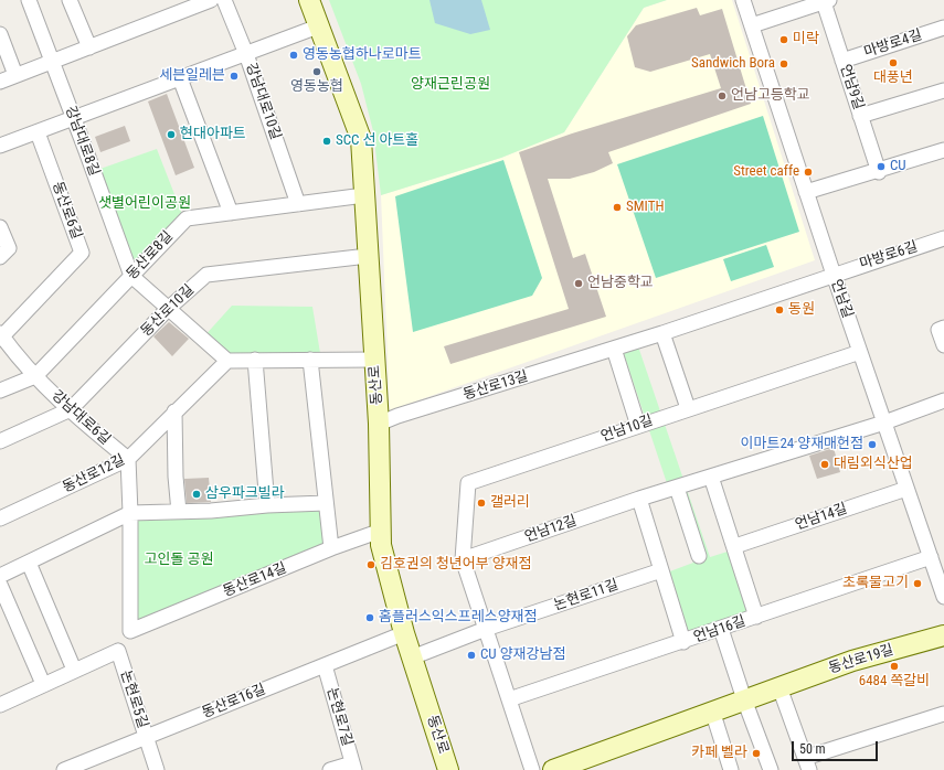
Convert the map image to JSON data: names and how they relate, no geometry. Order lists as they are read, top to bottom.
{
  "streets": {
    "street": [
      "마방로4길",
      "언남9길",
      "강남대로10길",
      "강남대로8길",
      "동산로6길",
      "동산로8길",
      "마방로6길",
      "언남길",
      "동산로10길",
      "동산로",
      "동산로13길",
      "강남대로6길",
      "언남10길",
      "동산로12길",
      "언남14길",
      "언남12길",
      "동산로14길",
      "논현로11길",
      "언남16길",
      "동산로19길",
      "논현로5길",
      "동산로16길",
      "논현로7길"
    ]
  },
  "crossings": [
    ["마방로4길", "언남9길"],
    ["강남대로10길", "동산로8길"],
    ["강남대로8길", "동산로8길"],
    ["강남대로8길", "동산로10길"],
    ["강남대로8길", "동산로12길"],
    ["동산로6길", "강남대로6길"],
    ["동산로8길", "동산로"],
    ["동산로8길", "강남대로6길"],
    ["마방로6길", "언남길"],
    ["마방로6길", "동산로13길"],
    ["언남길", "동산로13길"],
    ["언남길", "언남10길"],
    ["언남길", "언남14길"],
    ["언남길", "언남12길"],
    ["언남길", "언남16길"],
    ["동산로10길", "동산로"],
    ["동산로10길", "강남대로6길"],
    ["동산로", "동산로13길"],
    ["동산로", "동산로14길"],
    ["동산로", "논현로11길"],
    ["동산로", "동산로16길"],
    ["강남대로6길", "동산로12길"],
    ["언남10길", "언남12길"],
    ["동산로14길", "논현로5길"],
    ["논현로5길", "동산로16길"],
    ["동산로16길", "논현로7길"]
  ],
  "parks": ["양재근린공원", "샛별어린이공원", "고인돌 공원"],
  "places": [
    "미락",
    "영동농협하나로마트",
    "대풍년",
    "Sandwich Bora",
    "영동농협",
    "세븐일레븐",
    "언남고등학교",
    "현대아파트",
    "SCC 선 아트홀",
    "CU",
    "Street caffe",
    "SMITH",
    "언남중학교",
    "동원",
    "이마트24 양재매헌점",
    "대림외식산업",
    "삼우파크빌라",
    "갤러리",
    "김호권의 청년어부 양재점",
    "초록물고기",
    "홈플러스익스프레스양재점",
    "CU 양재강남점",
    "6484 쪽갈비",
    "카페 벨라"
  ],
  "scale_bar": "50 m"
}
